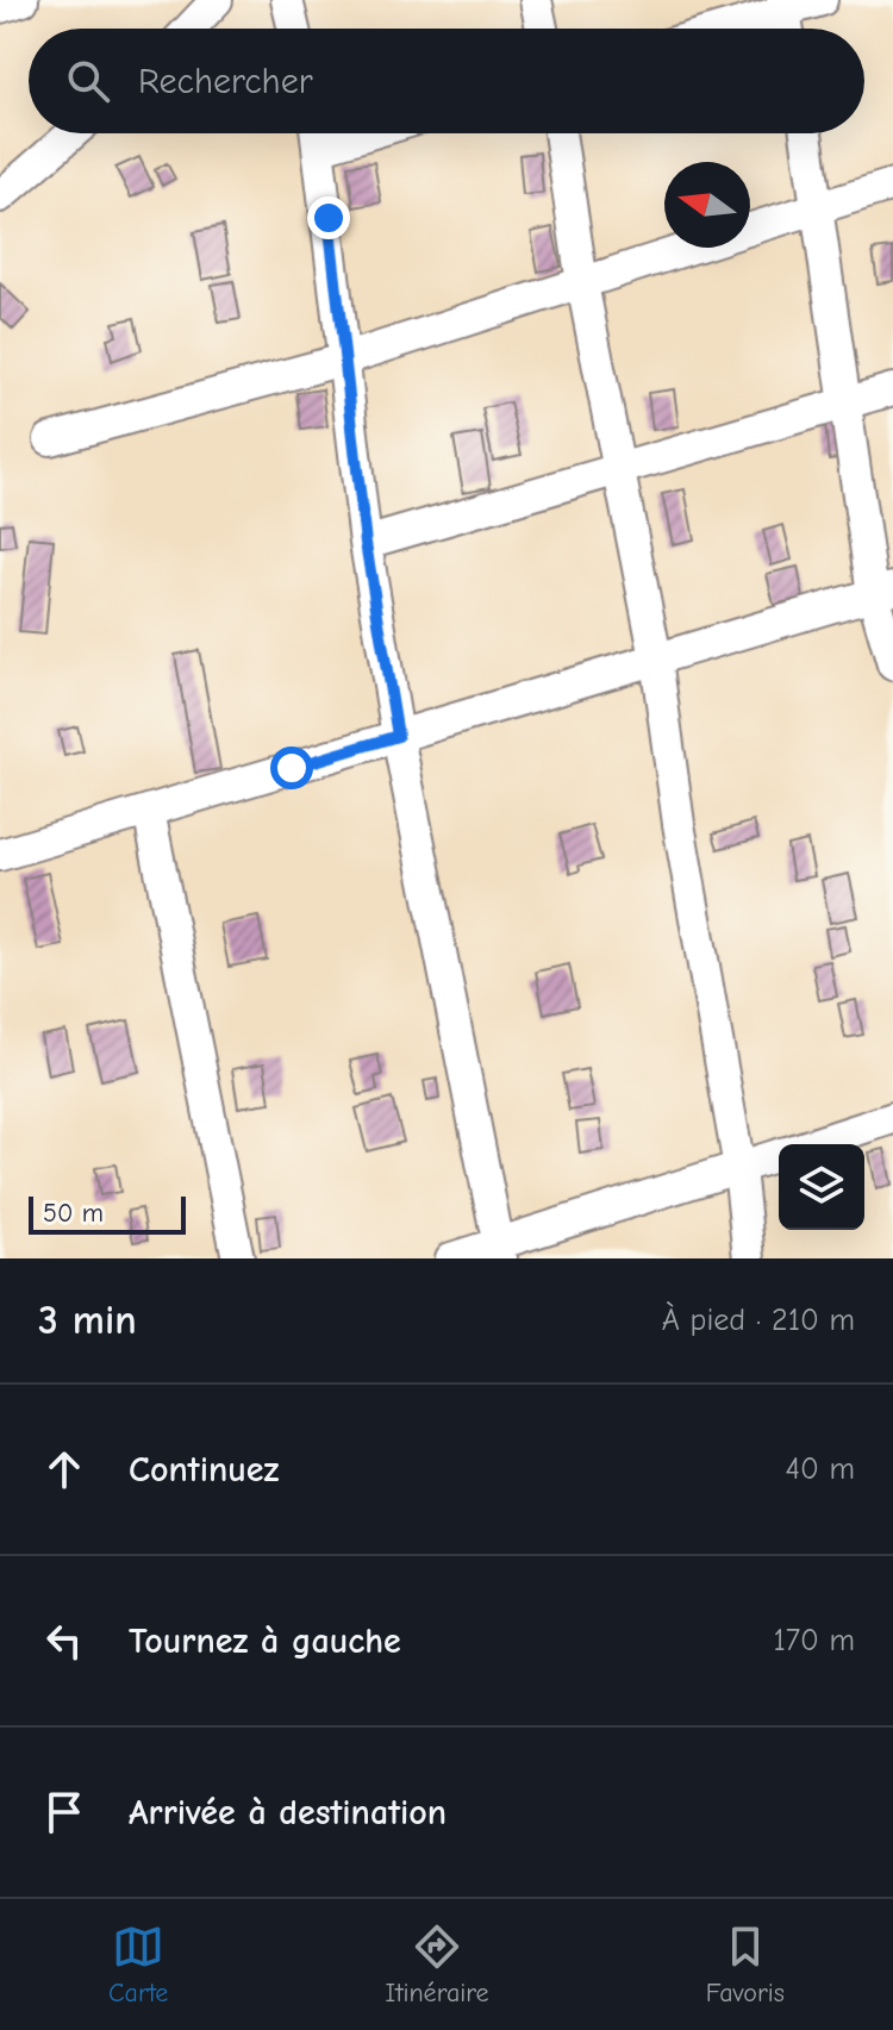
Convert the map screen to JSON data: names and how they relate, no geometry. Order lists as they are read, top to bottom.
{
  "scale_bar": "50 m",
  "north": "left",
  "page": {
    "search": "Rechercher",
    "scale": "50 m",
    "heading": ["3 min", "À pied · 210 m"],
    "list": [
      ["Continuez", "40 m"],
      ["Tournez à gauche", "170 m"],
      "Arrivée à destination"
    ],
    "nav": ["Carte", "Itinéraire", "Favoris"]
  }
}
